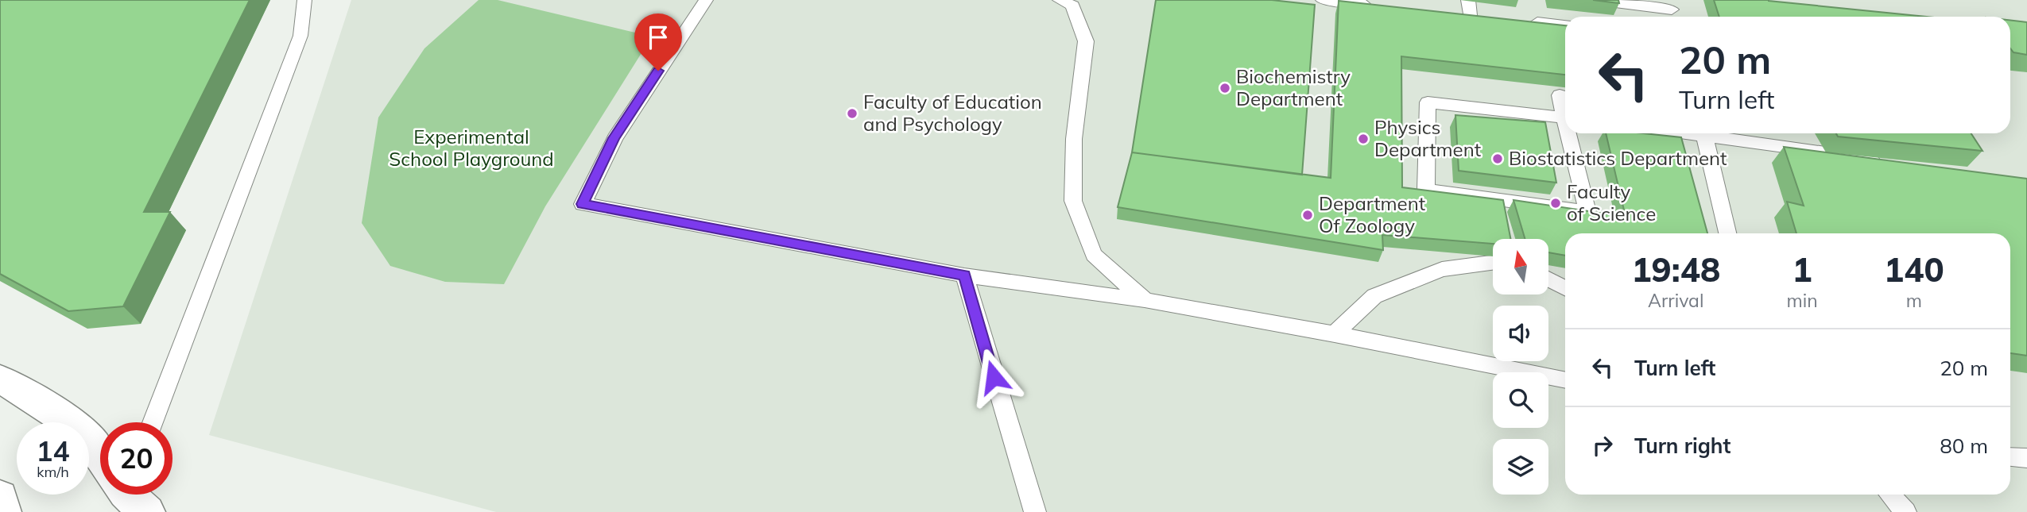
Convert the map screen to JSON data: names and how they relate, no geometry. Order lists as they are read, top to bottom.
{
  "parks": ["Experimental School Playground"],
  "places": [
    "Biochemistry Department",
    "Faculty of Education and Psychology",
    "Physics Department",
    "Biostatistics Department",
    "Faculty of Science",
    "Department Of Zoology"
  ],
  "north": "top",
  "page": {
    "turn": ["20 m", "Turn left"],
    "eta": [
      "19:48",
      "Arrival",
      "1",
      "min",
      "140",
      "m"
    ],
    "list": [
      {
        "name": "Turn left",
        "value": "20 m"
      },
      {
        "name": "Turn right",
        "value": "80 m"
      }
    ],
    "speed": "14 km/h",
    "limit": "20"
  }
}
